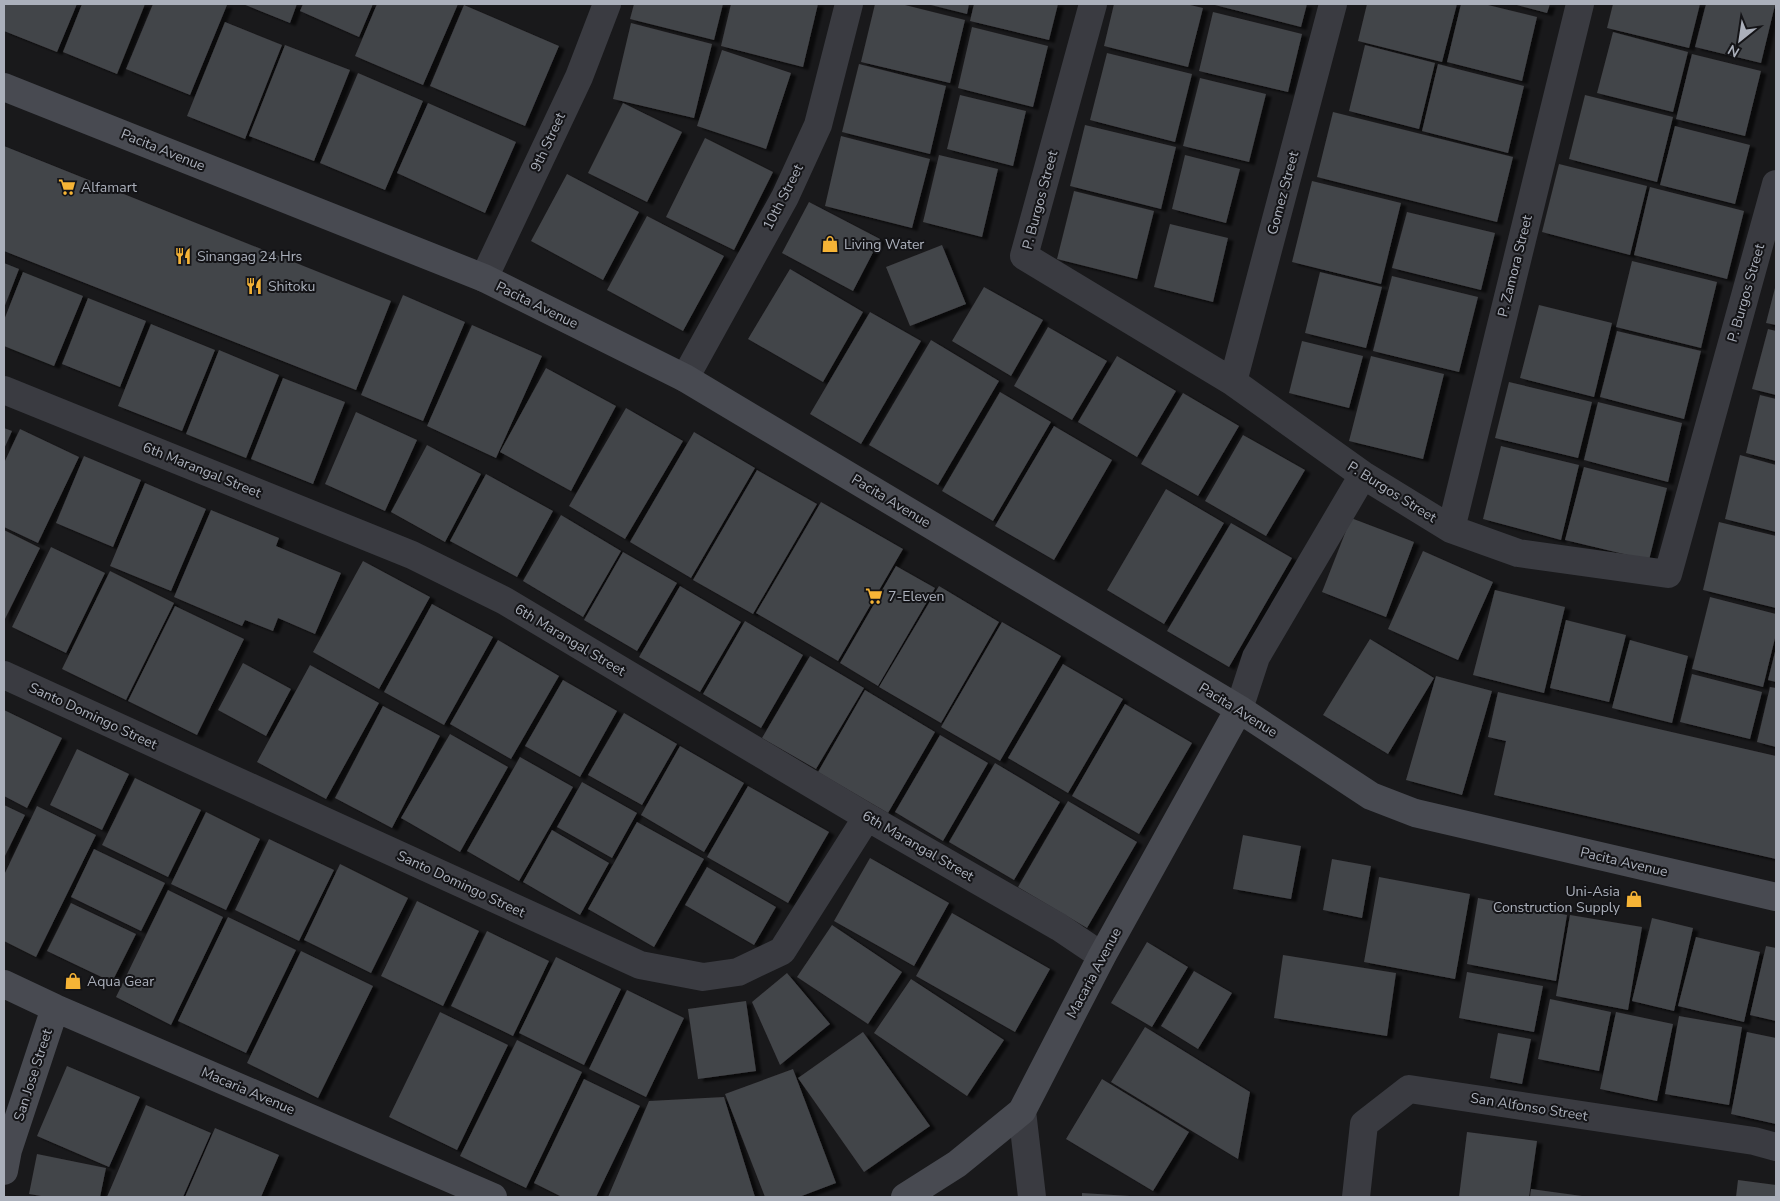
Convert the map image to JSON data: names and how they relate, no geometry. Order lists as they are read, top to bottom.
{
  "streets": {
    "main road": ["Pacita Avenue", "Macaria Avenue", "San Jose Street"],
    "street": [
      "9th Street",
      "Gomez Street",
      "10th Street",
      "P. Burgos Street",
      "P. Zamora Street",
      "6th Marangal Street",
      "Santo Domingo Street",
      "San Alfonso Street"
    ]
  },
  "crossings": [
    ["9th Street", "Pacita Avenue"],
    ["Pacita Avenue", "10th Street"],
    ["Pacita Avenue", "Macaria Avenue"],
    ["Gomez Street", "P. Burgos Street"],
    ["P. Burgos Street", "P. Zamora Street"],
    ["6th Marangal Street", "Santo Domingo Street"],
    ["6th Marangal Street", "Macaria Avenue"],
    ["Macaria Avenue", "San Jose Street"]
  ],
  "places": {
    "supermarket": ["Alfamart", "7-Eleven"],
    "shop": ["Living Water", "Uni-Asia Construction Supply", "Aqua Gear"],
    "restaurant": ["Sinangag 24 Hrs", "Shitoku"]
  },
  "north": "bottom left"
}
